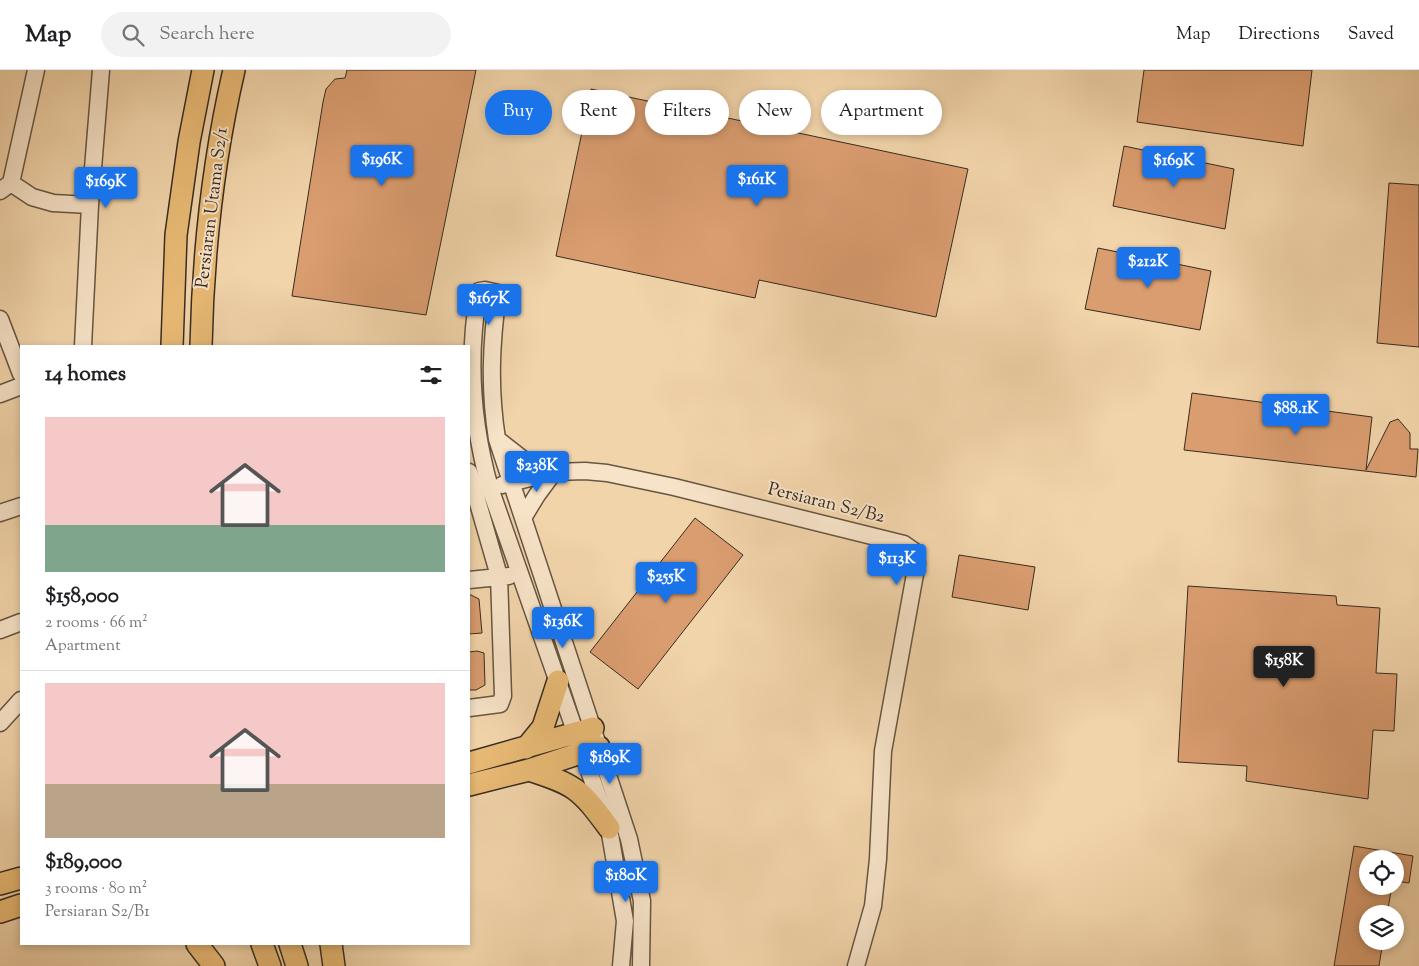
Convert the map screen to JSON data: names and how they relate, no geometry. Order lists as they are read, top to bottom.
{
  "streets": {
    "main road": ["Persiaran Utama S2/1"],
    "street": ["Persiaran S2/B2"]
  },
  "page": {
    "header": "Map",
    "search": "Search here",
    "nav": ["Map", "Directions", "Saved"],
    "chip": [
      "Buy",
      "Rent",
      "Filters",
      "New",
      "Apartment"
    ],
    "price": [
      "$196K",
      "$169K",
      "$161K",
      "$169K",
      "$212K",
      "$167K",
      "$88.1K",
      "$238K",
      "$113K",
      "$255K",
      "$136K",
      "$158K",
      "$189K",
      "$180K"
    ],
    "heading": "14 homes",
    "list": [
      {
        "name": "$158,000",
        "note": "2 rooms · 66 m² · Apartment"
      },
      {
        "name": "$189,000",
        "note": "3 rooms · 80 m² · Persiaran S2/B1"
      }
    ]
  }
}
